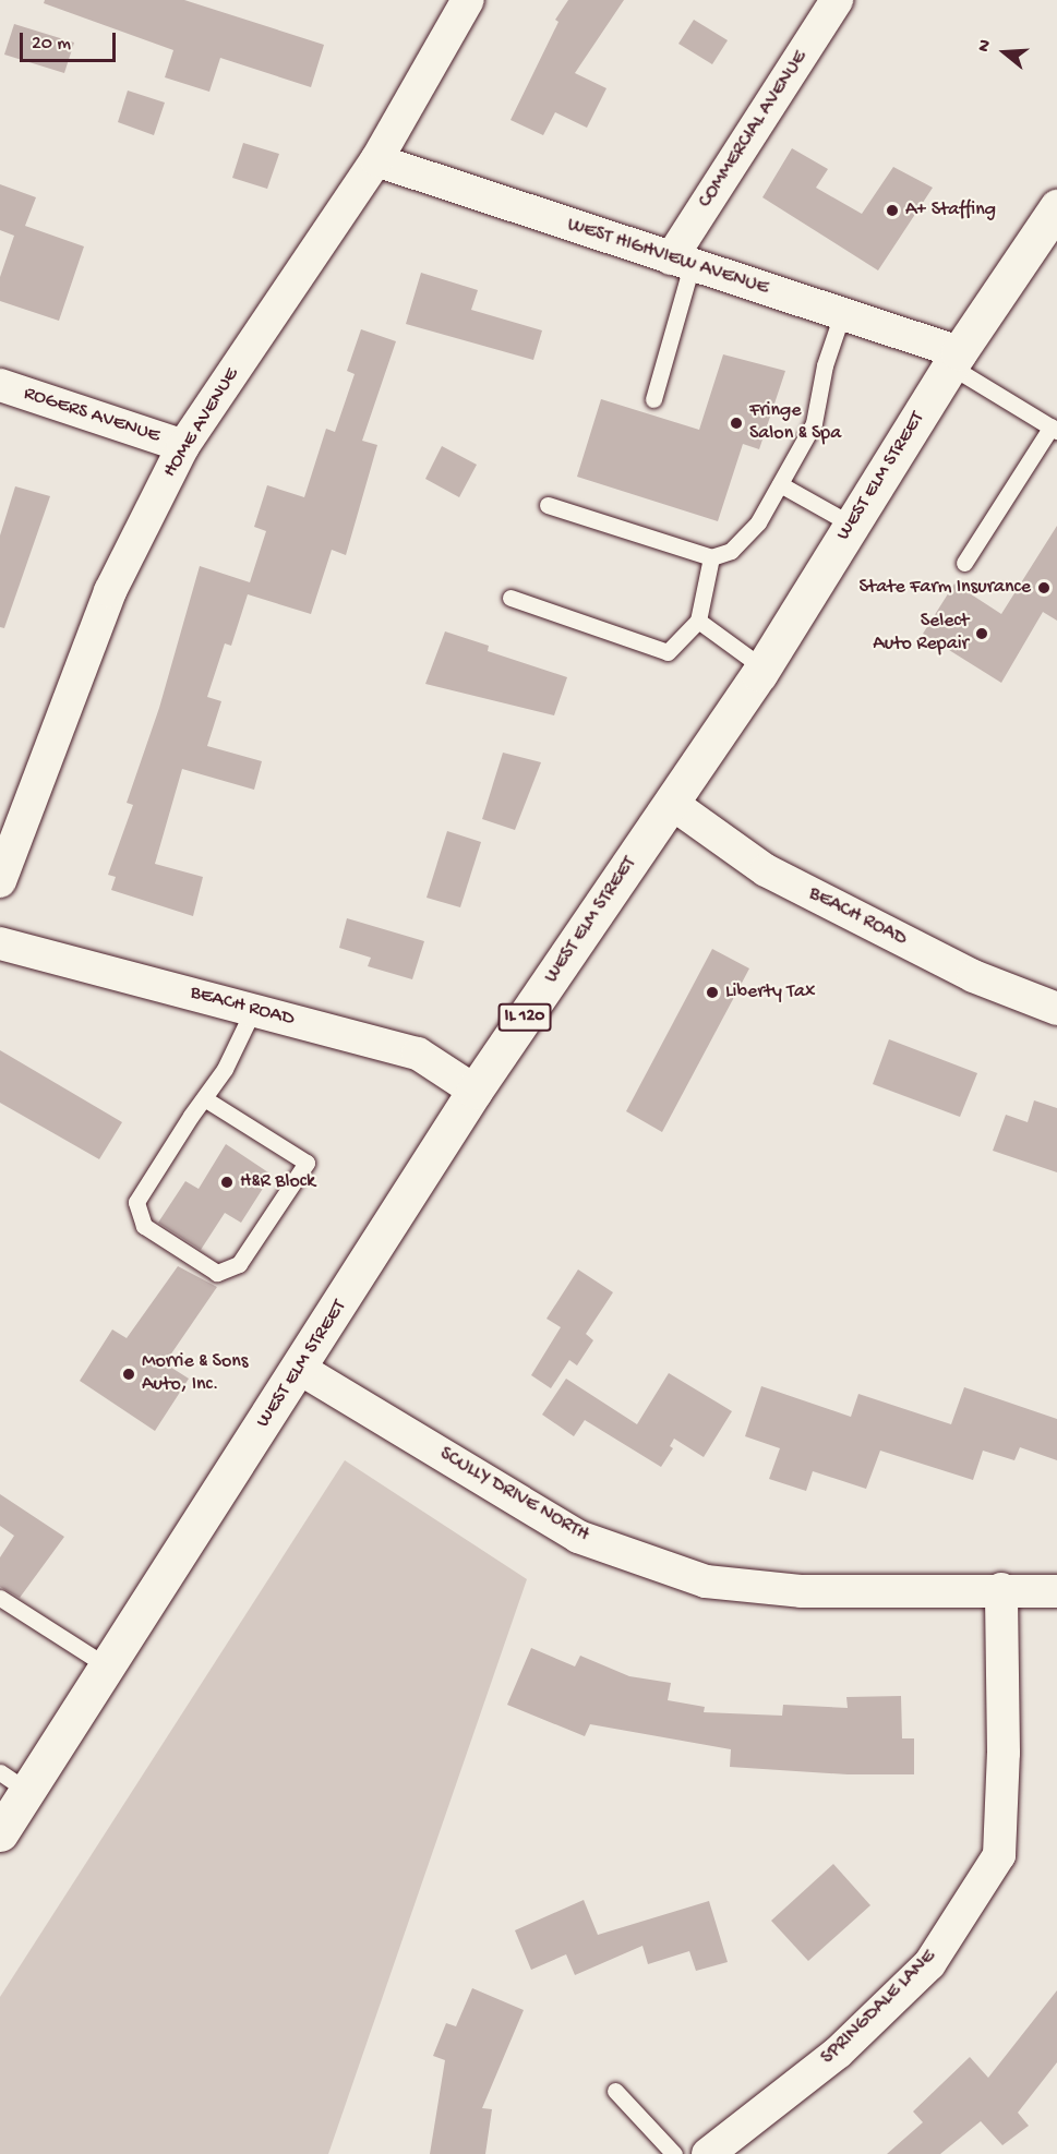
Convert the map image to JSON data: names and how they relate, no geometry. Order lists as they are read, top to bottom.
{
  "streets": {
    "main road": ["WEST ELM STREET", "IL 120"],
    "street": [
      "COMMERCIAL AVENUE",
      "WEST HIGHVIEW AVENUE",
      "ROGERS AVENUE",
      "HOME AVENUE",
      "BEACH ROAD",
      "SCULLY DRIVE NORTH",
      "SPRINGDALE LANE"
    ]
  },
  "crossings": [
    ["COMMERCIAL AVENUE", "WEST HIGHVIEW AVENUE"],
    ["WEST HIGHVIEW AVENUE", "HOME AVENUE"],
    ["WEST HIGHVIEW AVENUE", "WEST ELM STREET"],
    ["ROGERS AVENUE", "HOME AVENUE"],
    ["WEST ELM STREET", "BEACH ROAD"],
    ["WEST ELM STREET", "SCULLY DRIVE NORTH"],
    ["SCULLY DRIVE NORTH", "SPRINGDALE LANE"]
  ],
  "places": [
    "A+ Staffing",
    "Fringe Salon & Spa",
    "State Farm Insurance",
    "Select Auto Repair",
    "Liberty Tax",
    "H&R Block",
    "Morrie & Sons Auto, Inc."
  ],
  "scale_bar": "20 m",
  "north": "left"
}
